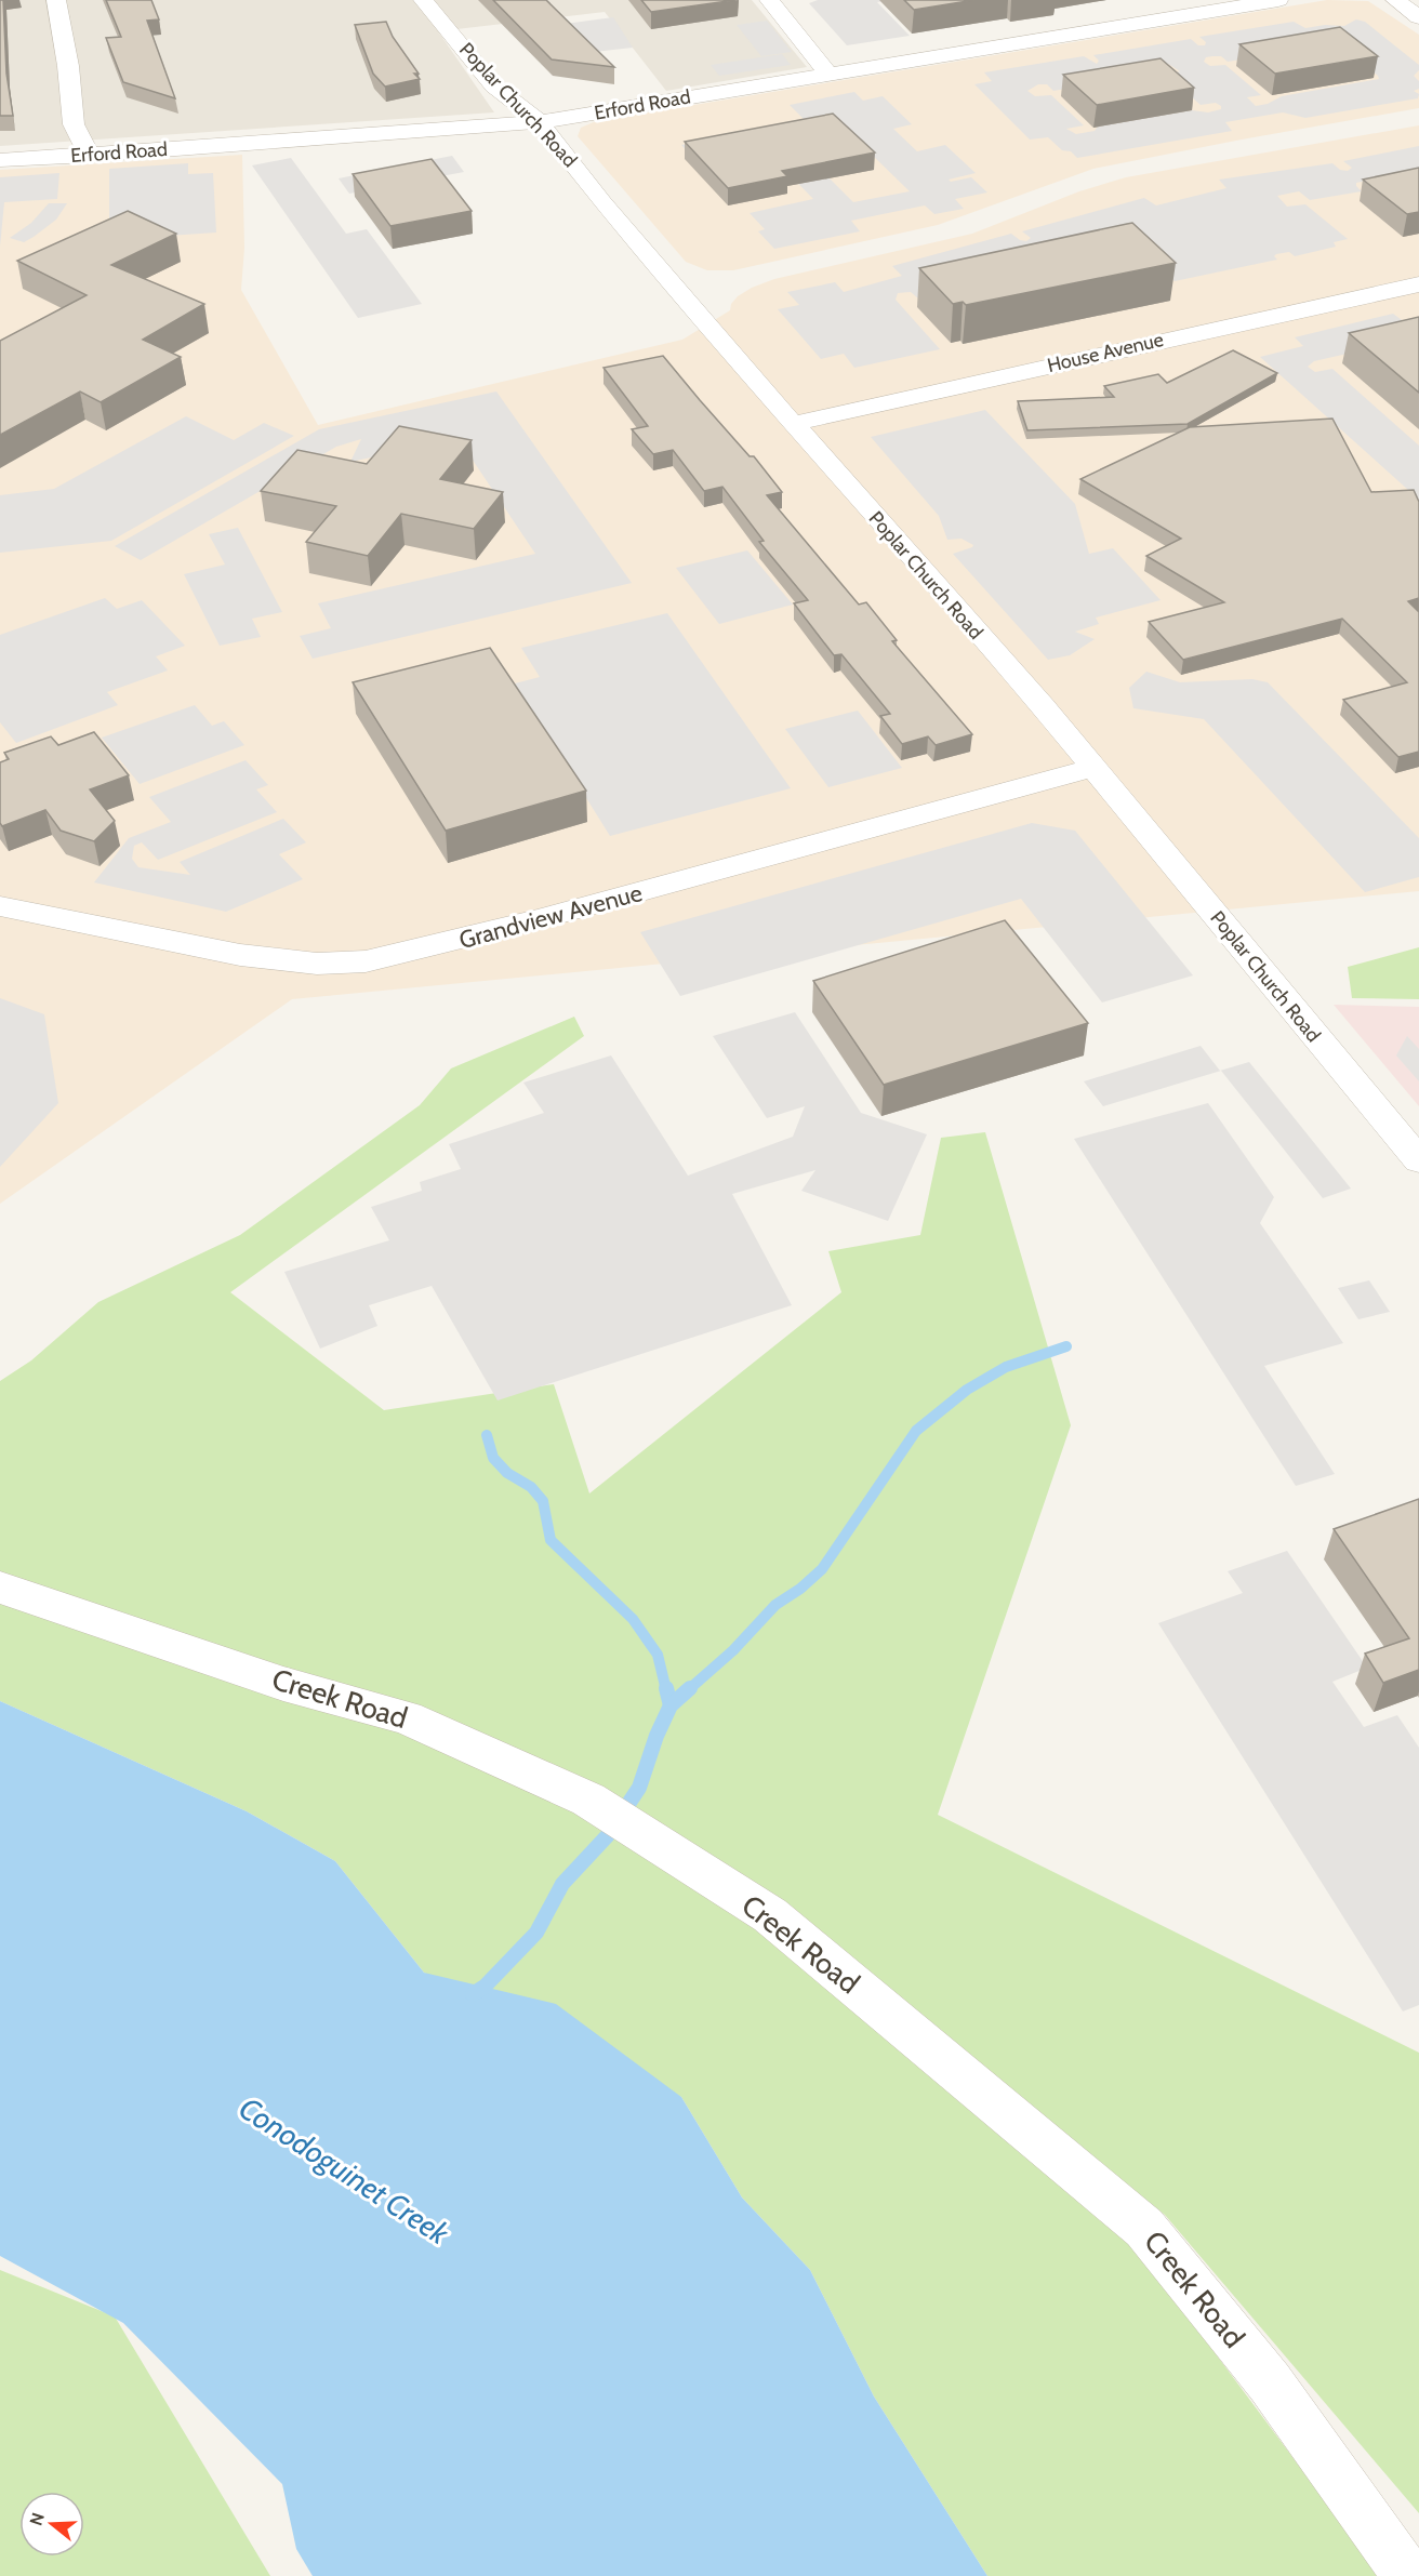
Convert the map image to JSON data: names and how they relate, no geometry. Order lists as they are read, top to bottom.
{
  "streets": {
    "street": [
      "Poplar Church Road",
      "Erford Road",
      "House Avenue",
      "Grandview Avenue",
      "Creek Road"
    ]
  },
  "crossings": [
    ["Poplar Church Road", "Erford Road"],
    ["Poplar Church Road", "House Avenue"],
    ["Poplar Church Road", "Grandview Avenue"]
  ],
  "water": ["Conodoguinet Creek"],
  "north": "left"
}
